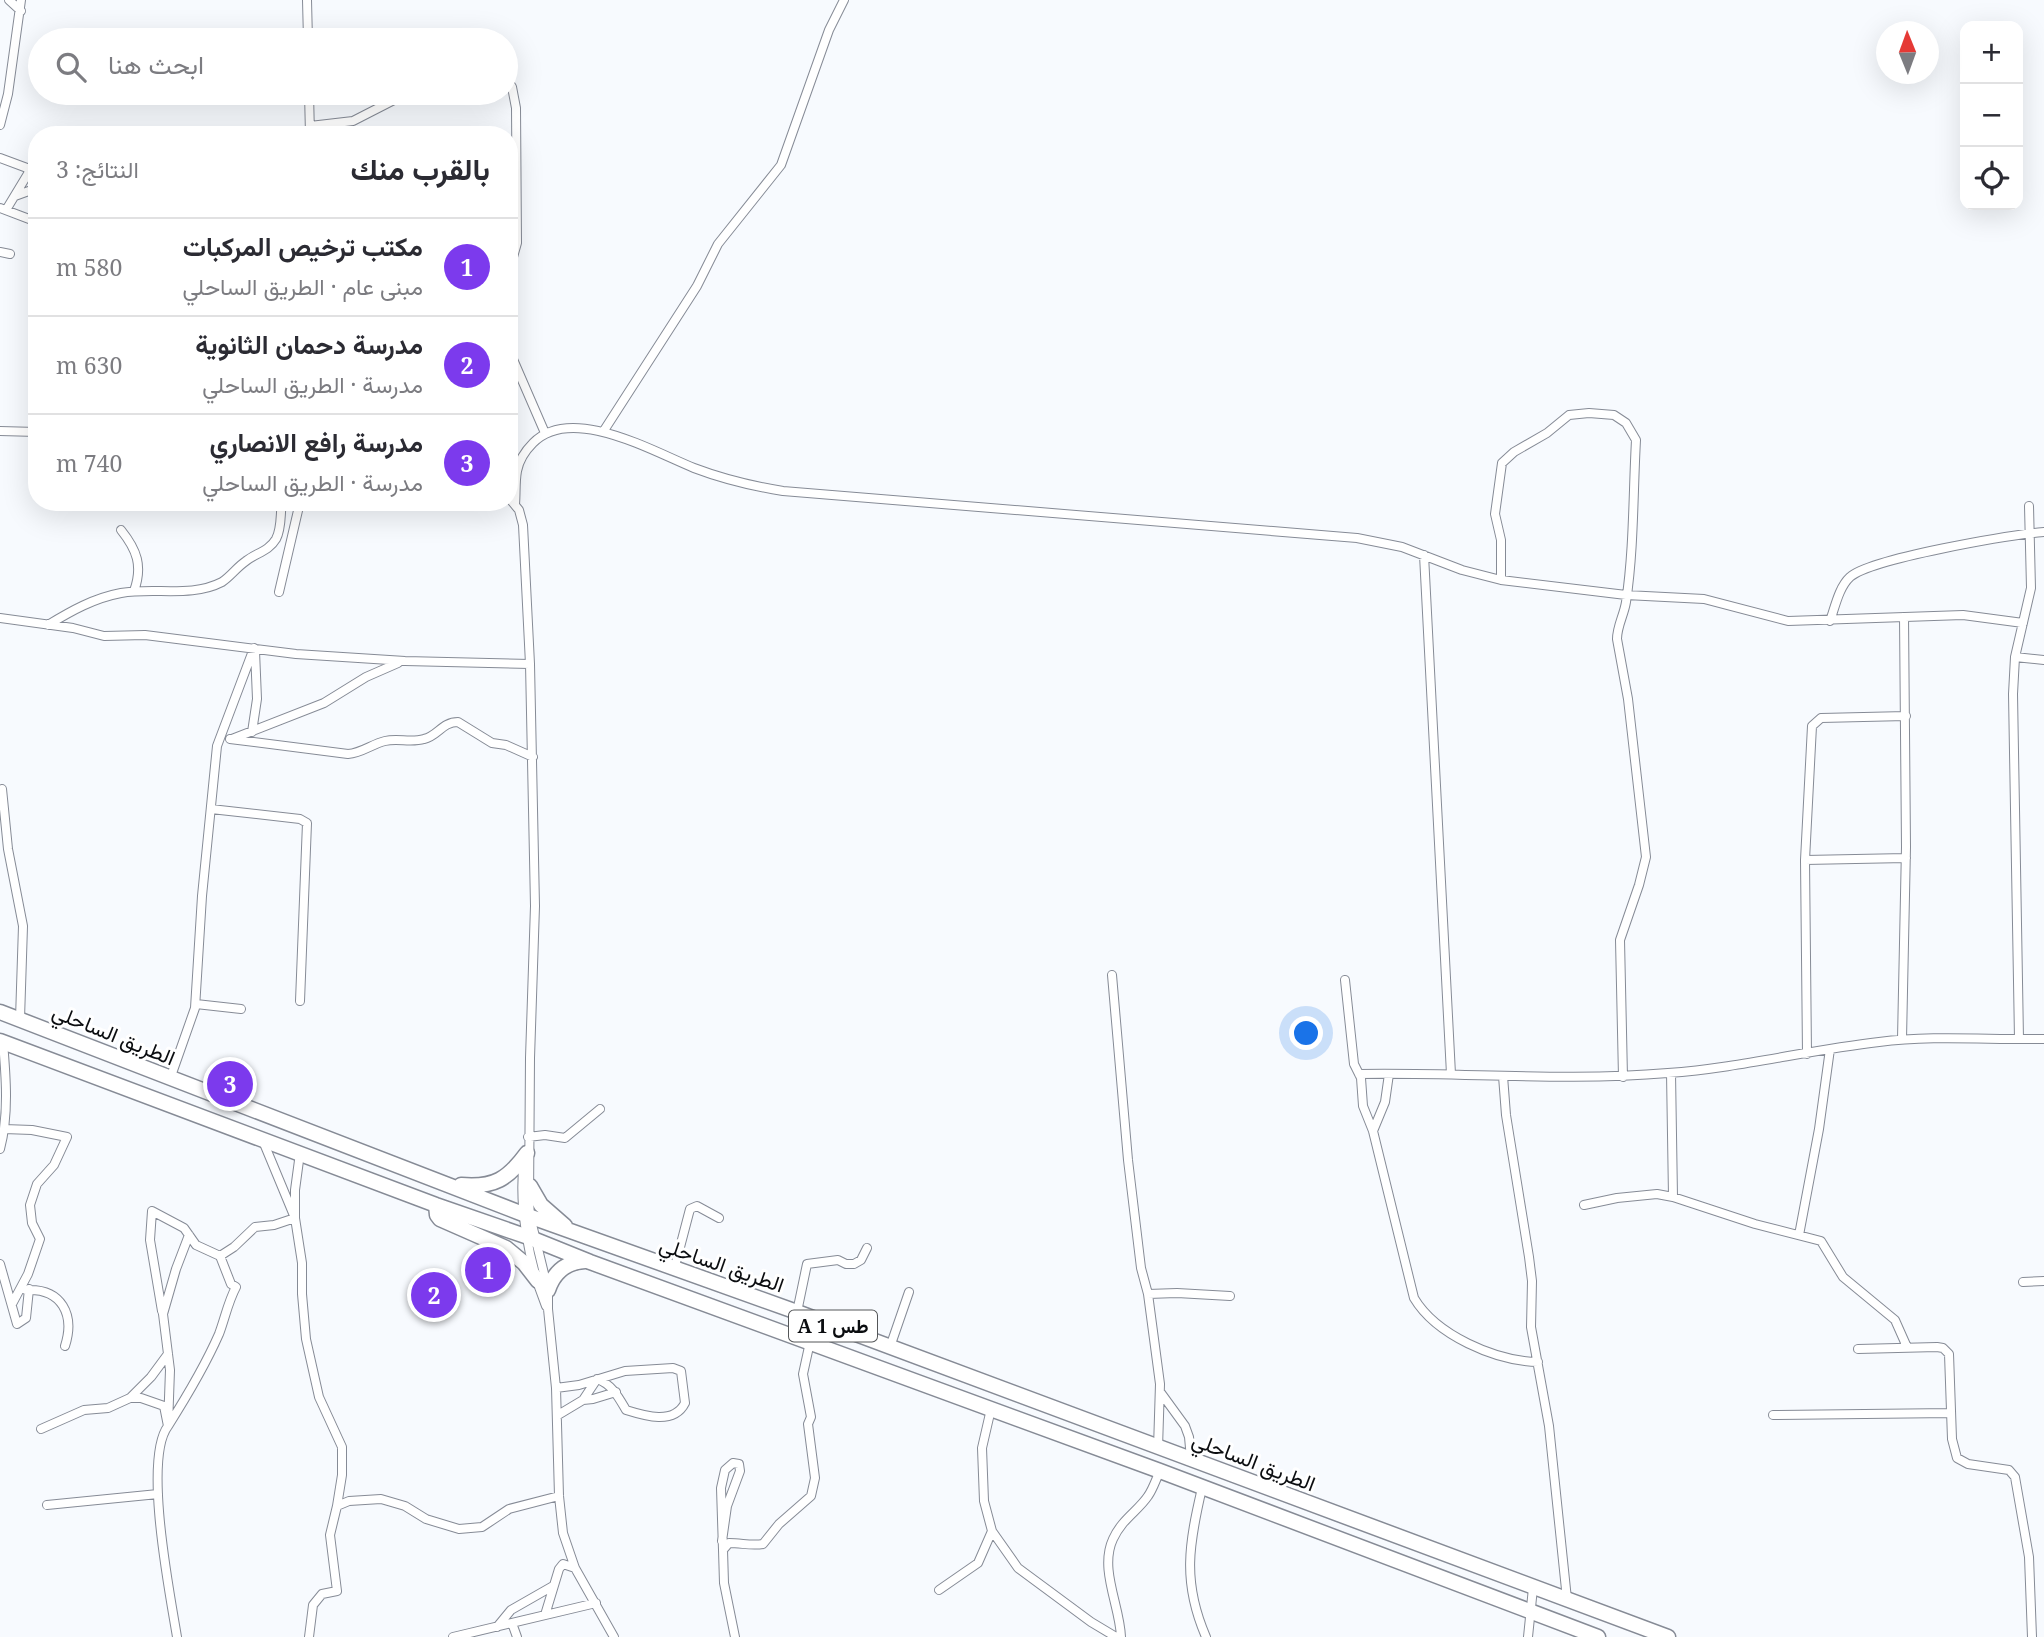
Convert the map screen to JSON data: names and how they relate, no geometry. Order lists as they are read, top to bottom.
{
  "streets": {
    "highway": ["الطريق الساحلي", "A 1 طس"]
  },
  "north": "top",
  "page": {
    "map_buttons": ["+", "−"],
    "search": "ابحث هنا",
    "heading": ["بالقرب منك", "النتائج: 3"],
    "list": [
      {
        "mark": "1",
        "name": "مكتب ترخيص المركبات",
        "note": "مبنى عام · الطريق الساحلي",
        "value": "580 m"
      },
      {
        "mark": "2",
        "name": "مدرسة دحمان الثانوية",
        "note": "مدرسة · الطريق الساحلي",
        "value": "630 m"
      },
      {
        "mark": "3",
        "name": "مدرسة رافع الانصاري",
        "note": "مدرسة · الطريق الساحلي",
        "value": "740 m"
      }
    ],
    "pins": ["3", "1", "2"]
  }
}
